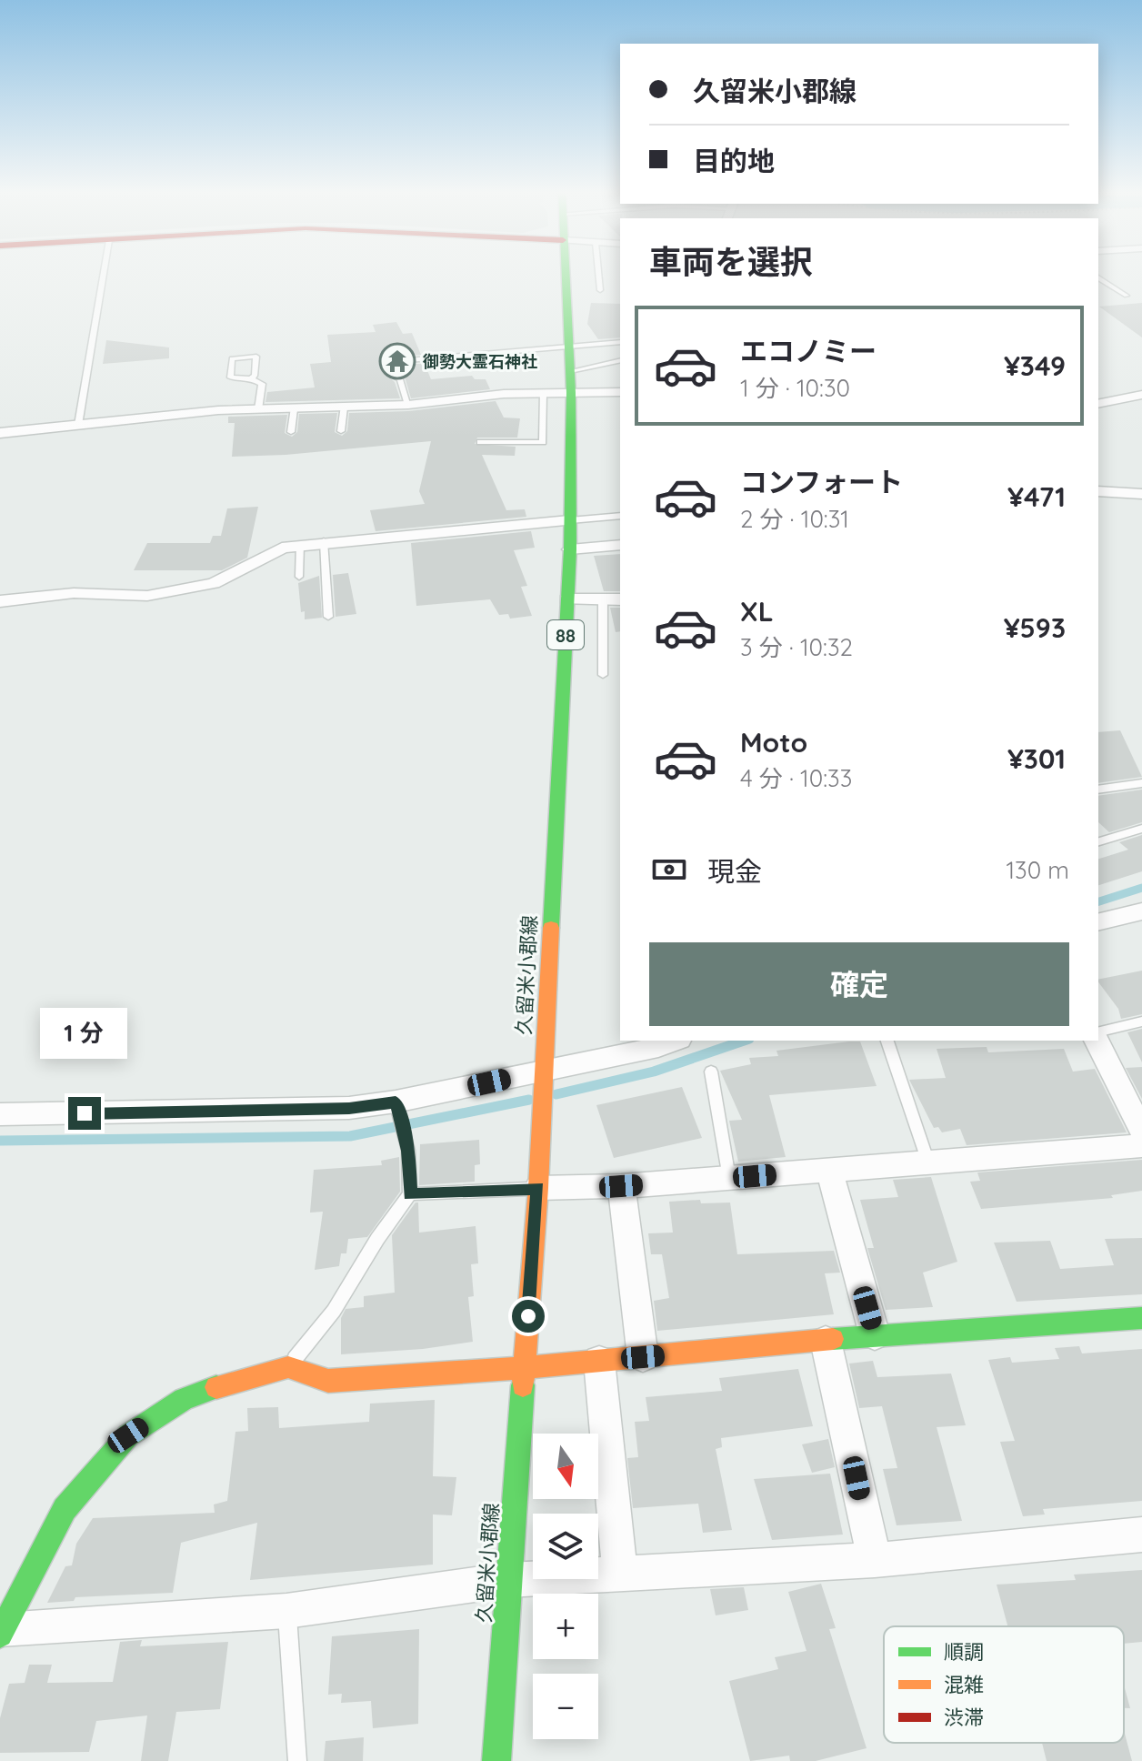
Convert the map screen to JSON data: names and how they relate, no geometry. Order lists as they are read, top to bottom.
{
  "streets": {
    "main road": ["88", "久留米小郡線"]
  },
  "places": {
    "temple": ["御勢大霊石神社"]
  },
  "legend": ["順調", "混雑", "渋滞"],
  "north": "bottom",
  "page": {
    "banner": ["久留米小郡線", "目的地"],
    "heading": "車両を選択",
    "list": [
      {
        "name": "エコノミー",
        "note": "1 分 · 10:30",
        "value": "¥349"
      },
      {
        "name": "コンフォート",
        "note": "2 分 · 10:31",
        "value": "¥471"
      },
      {
        "name": "XL",
        "note": "3 分 · 10:32",
        "value": "¥593"
      },
      {
        "name": "Moto",
        "note": "4 分 · 10:33",
        "value": "¥301"
      }
    ],
    "pay": ["現金", "130 m"],
    "buttons": "確定",
    "bubble": "1 分",
    "map_buttons": ["+", "−"]
  }
}
